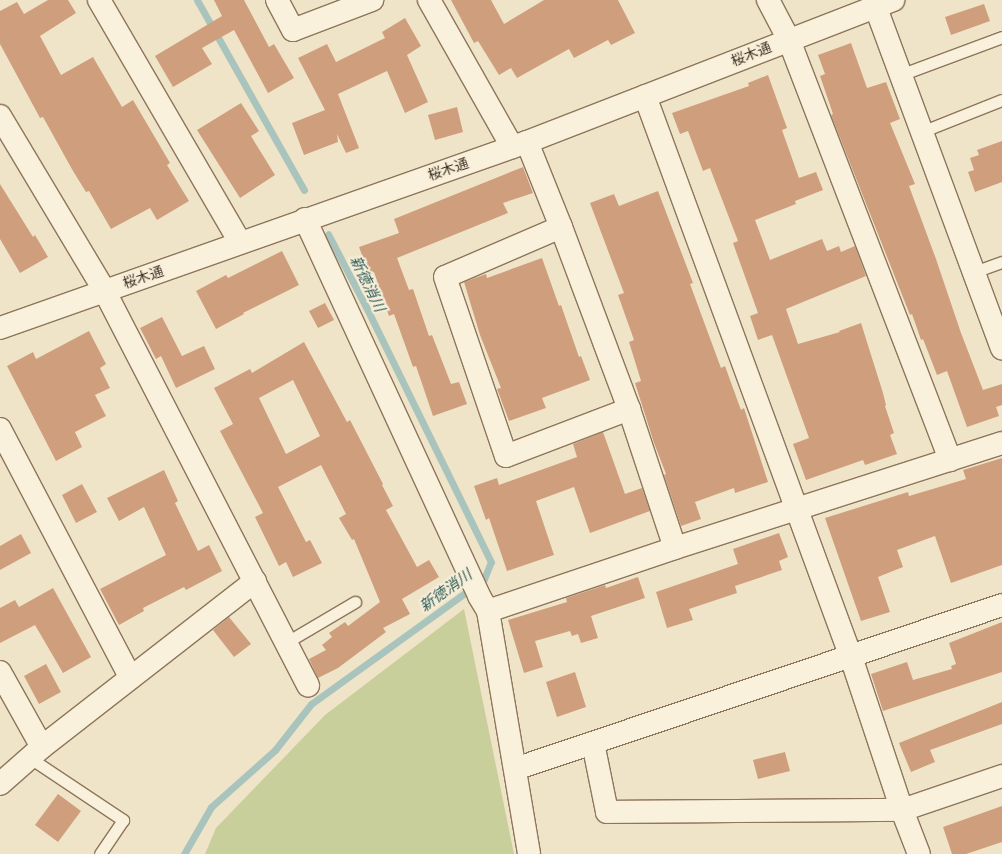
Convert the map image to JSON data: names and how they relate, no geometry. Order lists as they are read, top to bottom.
{
  "streets": {
    "street": ["桜木通"]
  },
  "water": ["新徳消川"]
}
